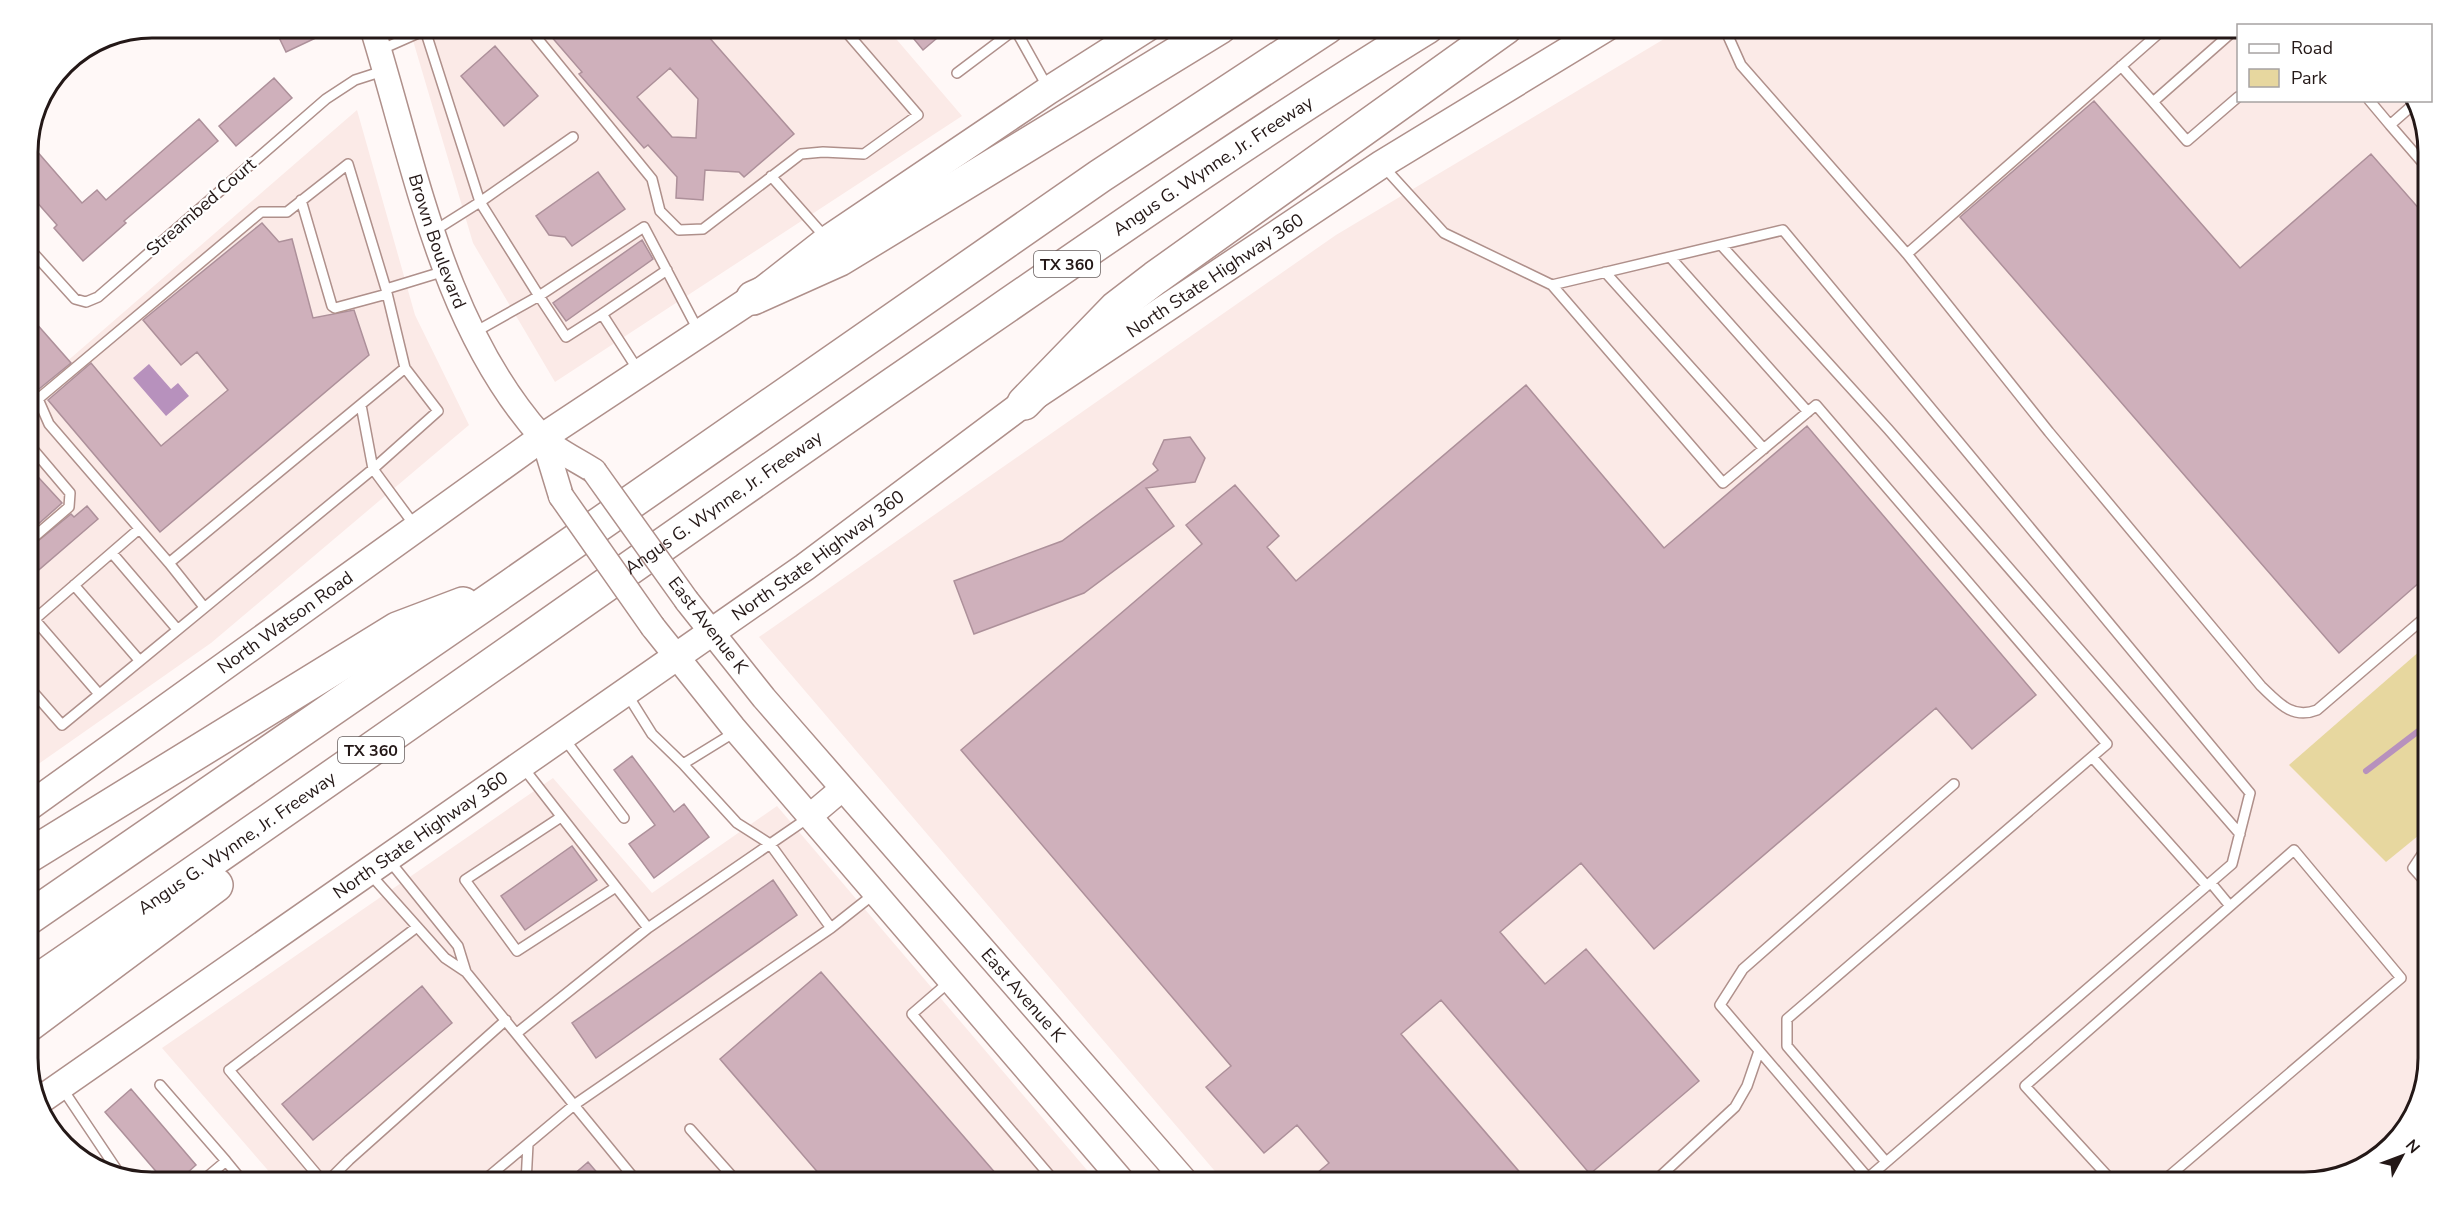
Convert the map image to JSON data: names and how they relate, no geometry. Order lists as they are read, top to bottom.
{
  "streets": {
    "highway": ["Angus G. Wynne, Jr. Freeway", "TX 360"],
    "main road": ["North State Highway 360", "North Watson Road"],
    "street": ["Brown Boulevard", "East Avenue K"],
    "lane": ["Streambed Court"]
  },
  "crossings": [
    ["Streambed Court", "Brown Boulevard"],
    ["Brown Boulevard", "North Watson Road"],
    ["Brown Boulevard", "East Avenue K"],
    ["North State Highway 360", "East Avenue K"],
    ["North Watson Road", "East Avenue K"]
  ],
  "legend": ["Road", "Park"],
  "north": "top right"
}
